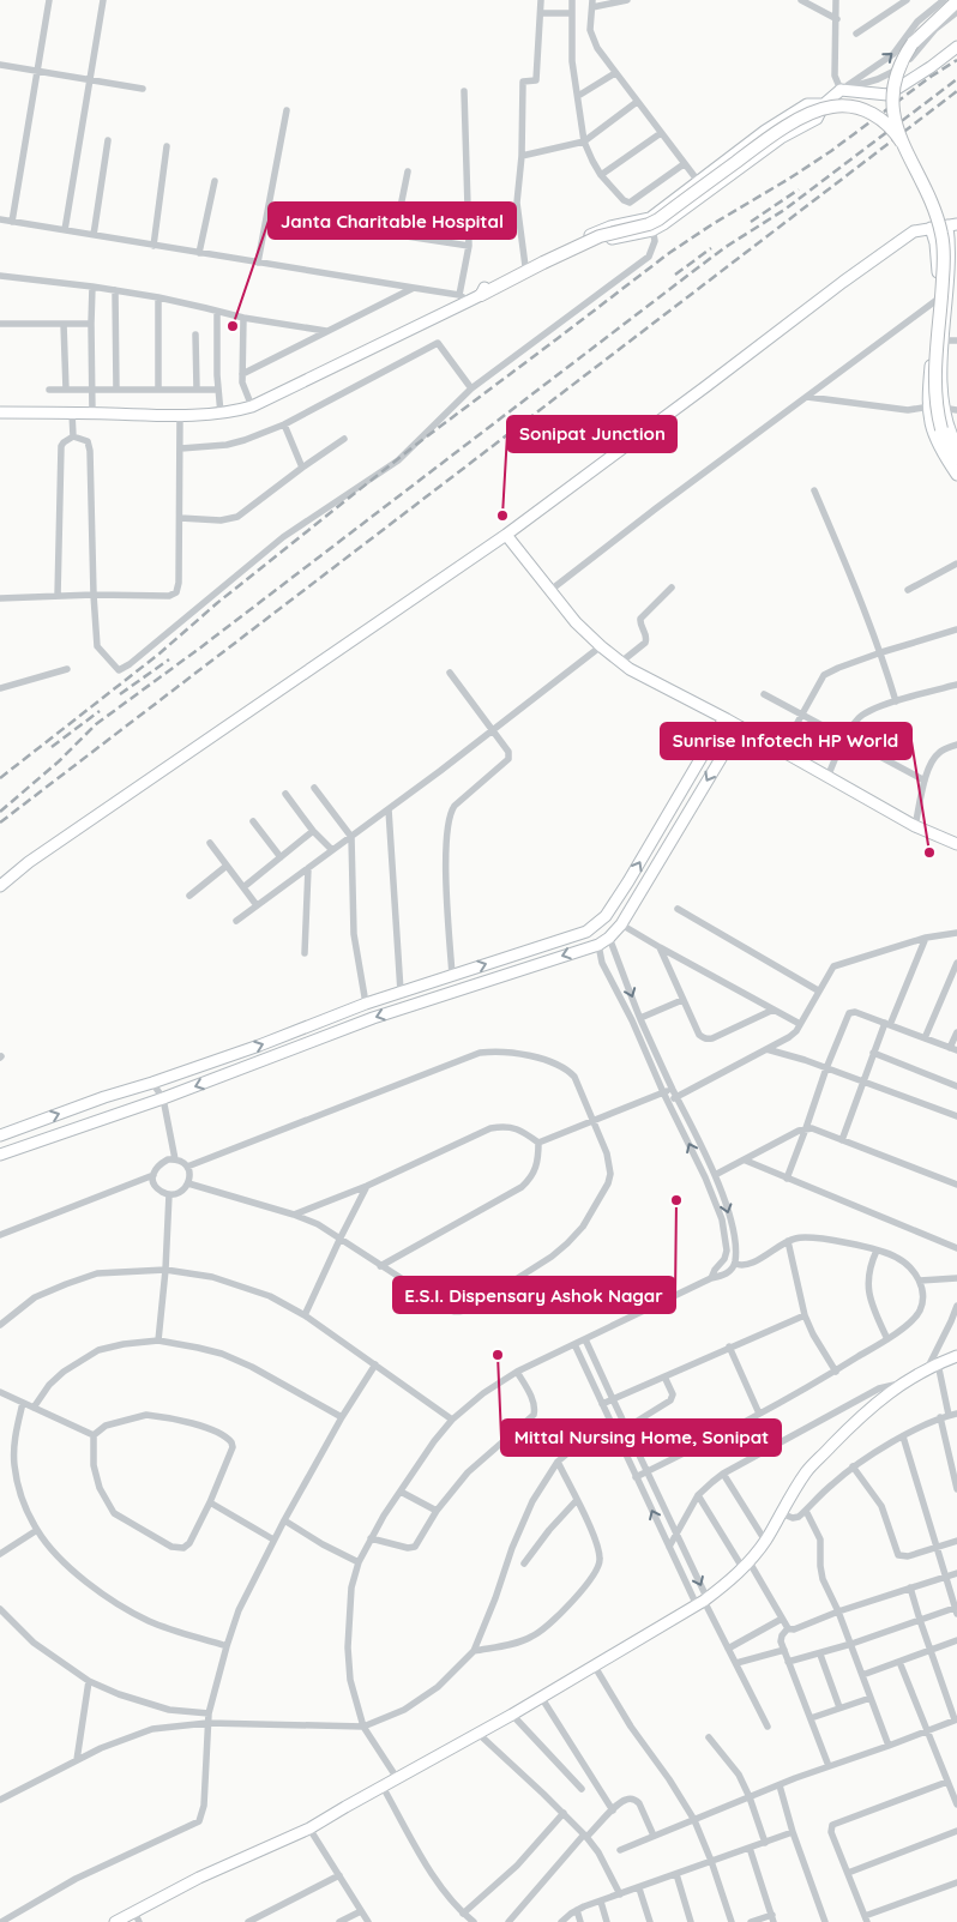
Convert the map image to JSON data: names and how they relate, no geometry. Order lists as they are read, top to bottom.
{
  "places": [
    "Janta Charitable Hospital",
    "Sonipat Junction",
    "Sunrise Infotech HP World",
    "E.S.I. Dispensary Ashok Nagar",
    "Mittal Nursing Home, Sonipat"
  ]
}
